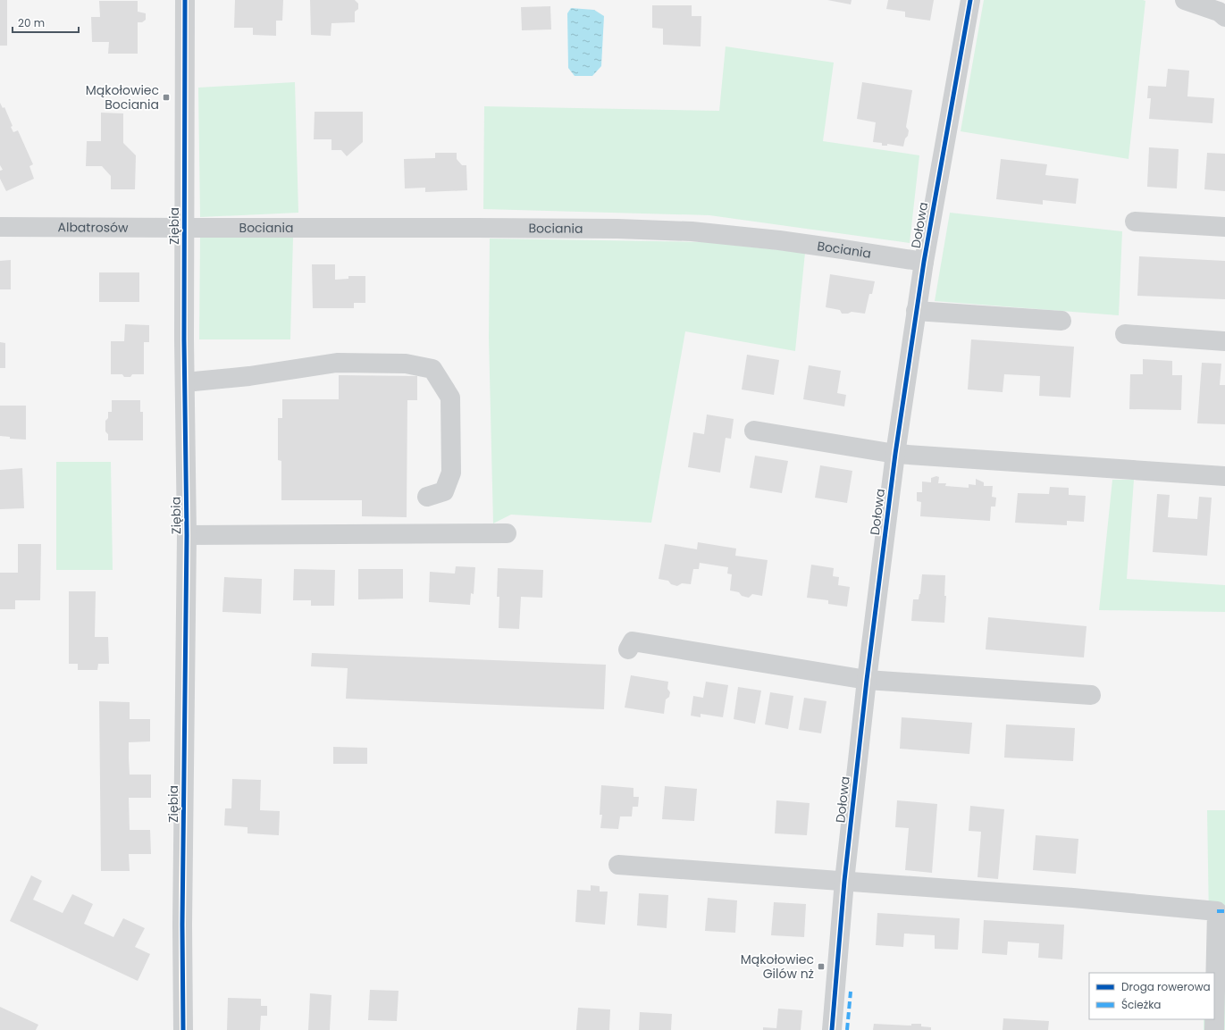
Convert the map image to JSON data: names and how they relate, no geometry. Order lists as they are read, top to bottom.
{
  "streets": {
    "street": [
      "Dołowa",
      "Ziębia",
      "Albatrosów",
      "Bociania"
    ]
  },
  "crossings": [
    ["Dołowa", "Bociania"],
    ["Ziębia", "Albatrosów"],
    ["Ziębia", "Bociania"],
    ["Albatrosów", "Bociania"]
  ],
  "places": {
    "transit": ["Mąkołowiec Bociania", "Mąkołowiec Gilów nż"]
  },
  "legend": ["Droga rowerowa", "Ścieżka"],
  "scale_bar": "20 m"
}
